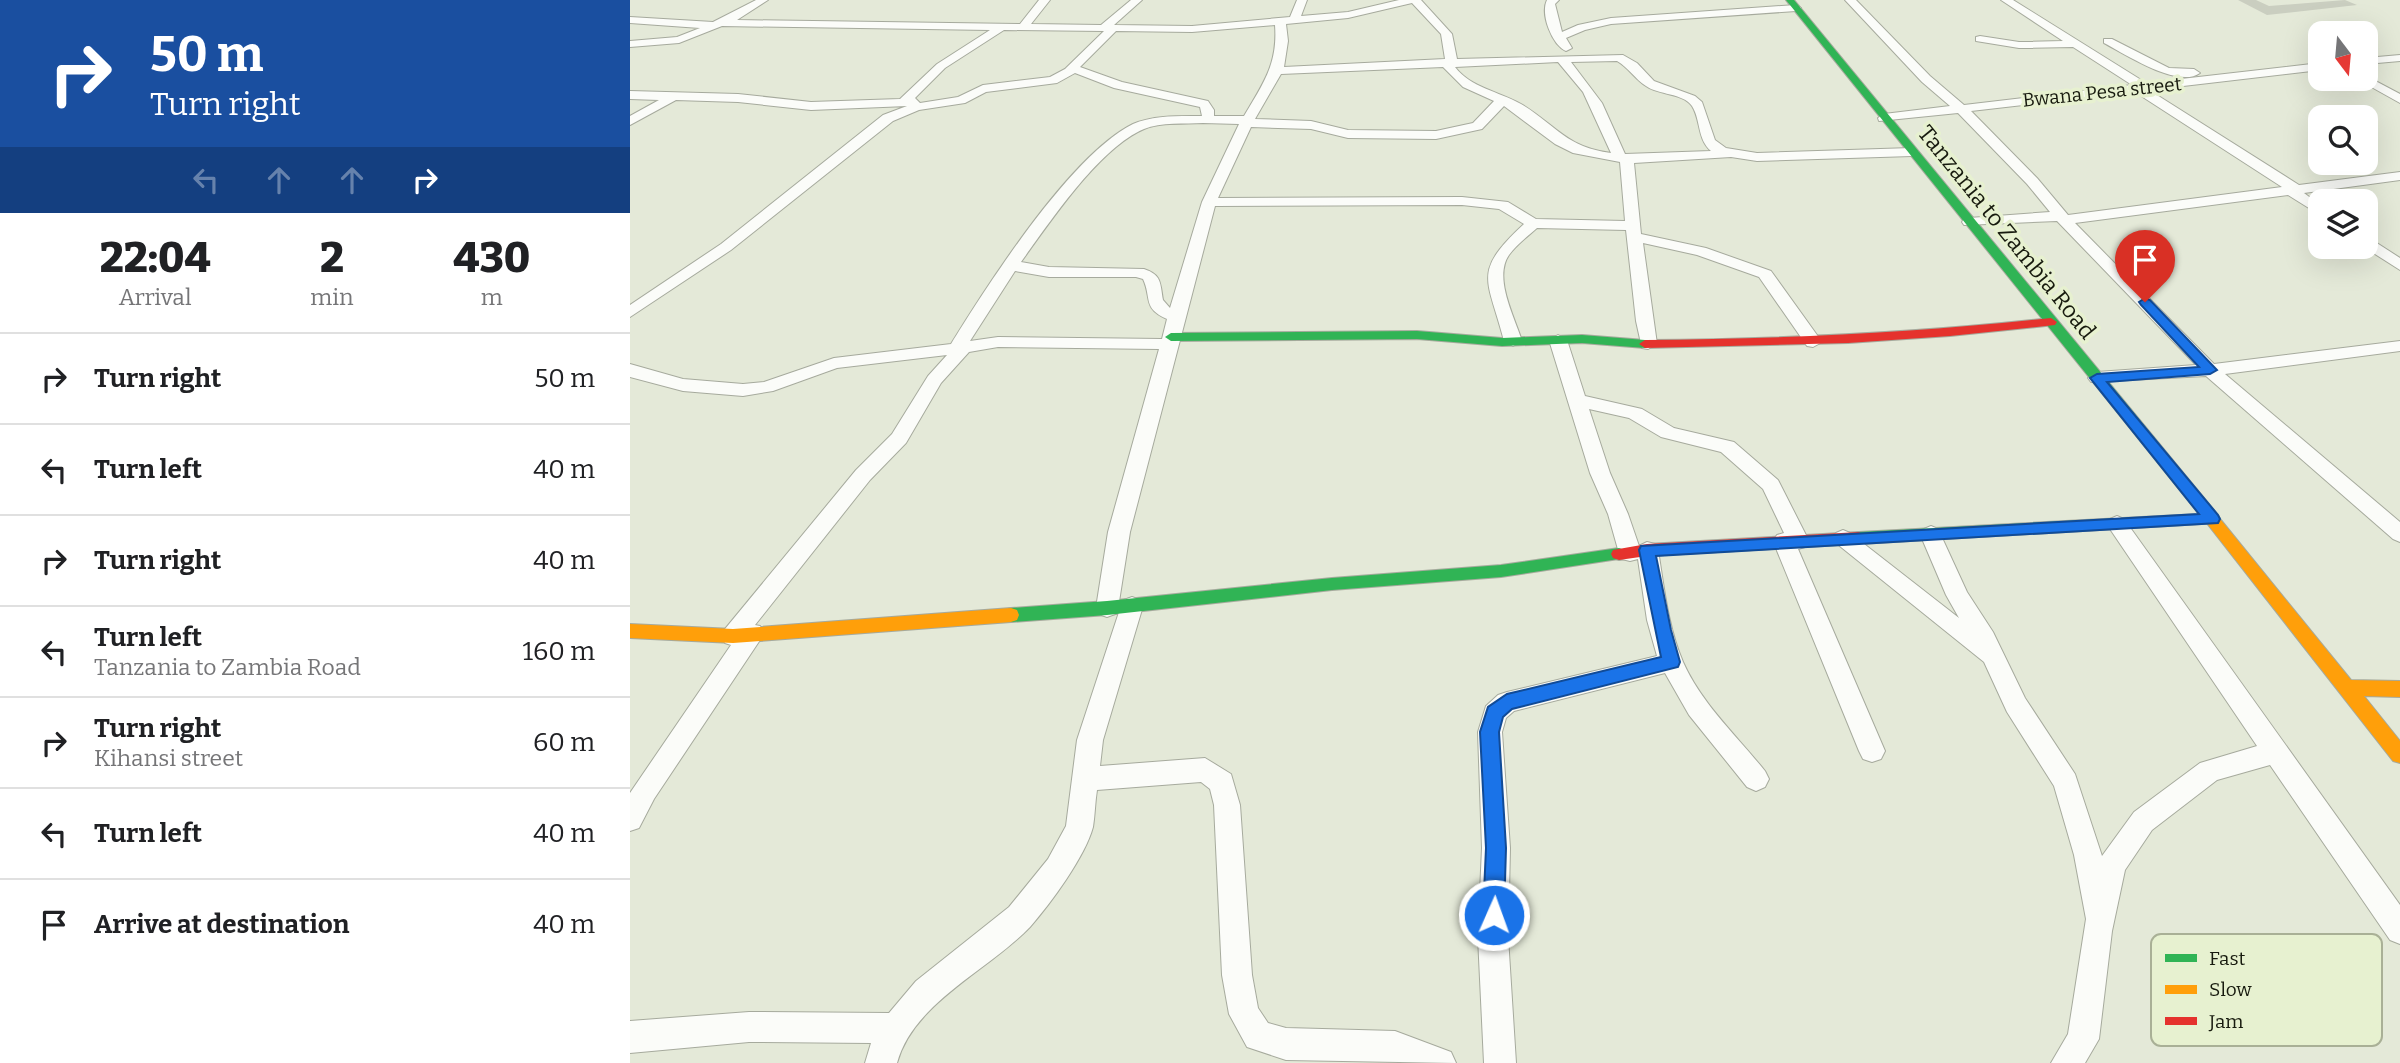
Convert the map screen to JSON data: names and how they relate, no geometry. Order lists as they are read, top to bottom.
{
  "streets": {
    "main road": ["Tanzania to Zambia Road"],
    "street": ["Bwana Pesa street"]
  },
  "crossings": [
    ["Bwana Pesa street", "Tanzania to Zambia Road"]
  ],
  "legend": ["Fast", "Slow", "Jam"],
  "north": "bottom",
  "page": {
    "turn": ["50 m", "Turn right"],
    "eta": [
      "22:04",
      "Arrival",
      "2",
      "min",
      "430",
      "m"
    ],
    "list": [
      {
        "name": "Turn right",
        "value": "50 m"
      },
      {
        "name": "Turn left",
        "value": "40 m"
      },
      {
        "name": "Turn right",
        "value": "40 m"
      },
      {
        "name": "Turn left",
        "note": "Tanzania to Zambia Road",
        "value": "160 m"
      },
      {
        "name": "Turn right",
        "note": "Kihansi street",
        "value": "60 m"
      },
      {
        "name": "Turn left",
        "value": "40 m"
      },
      {
        "name": "Arrive at destination",
        "value": "40 m"
      }
    ]
  }
}
